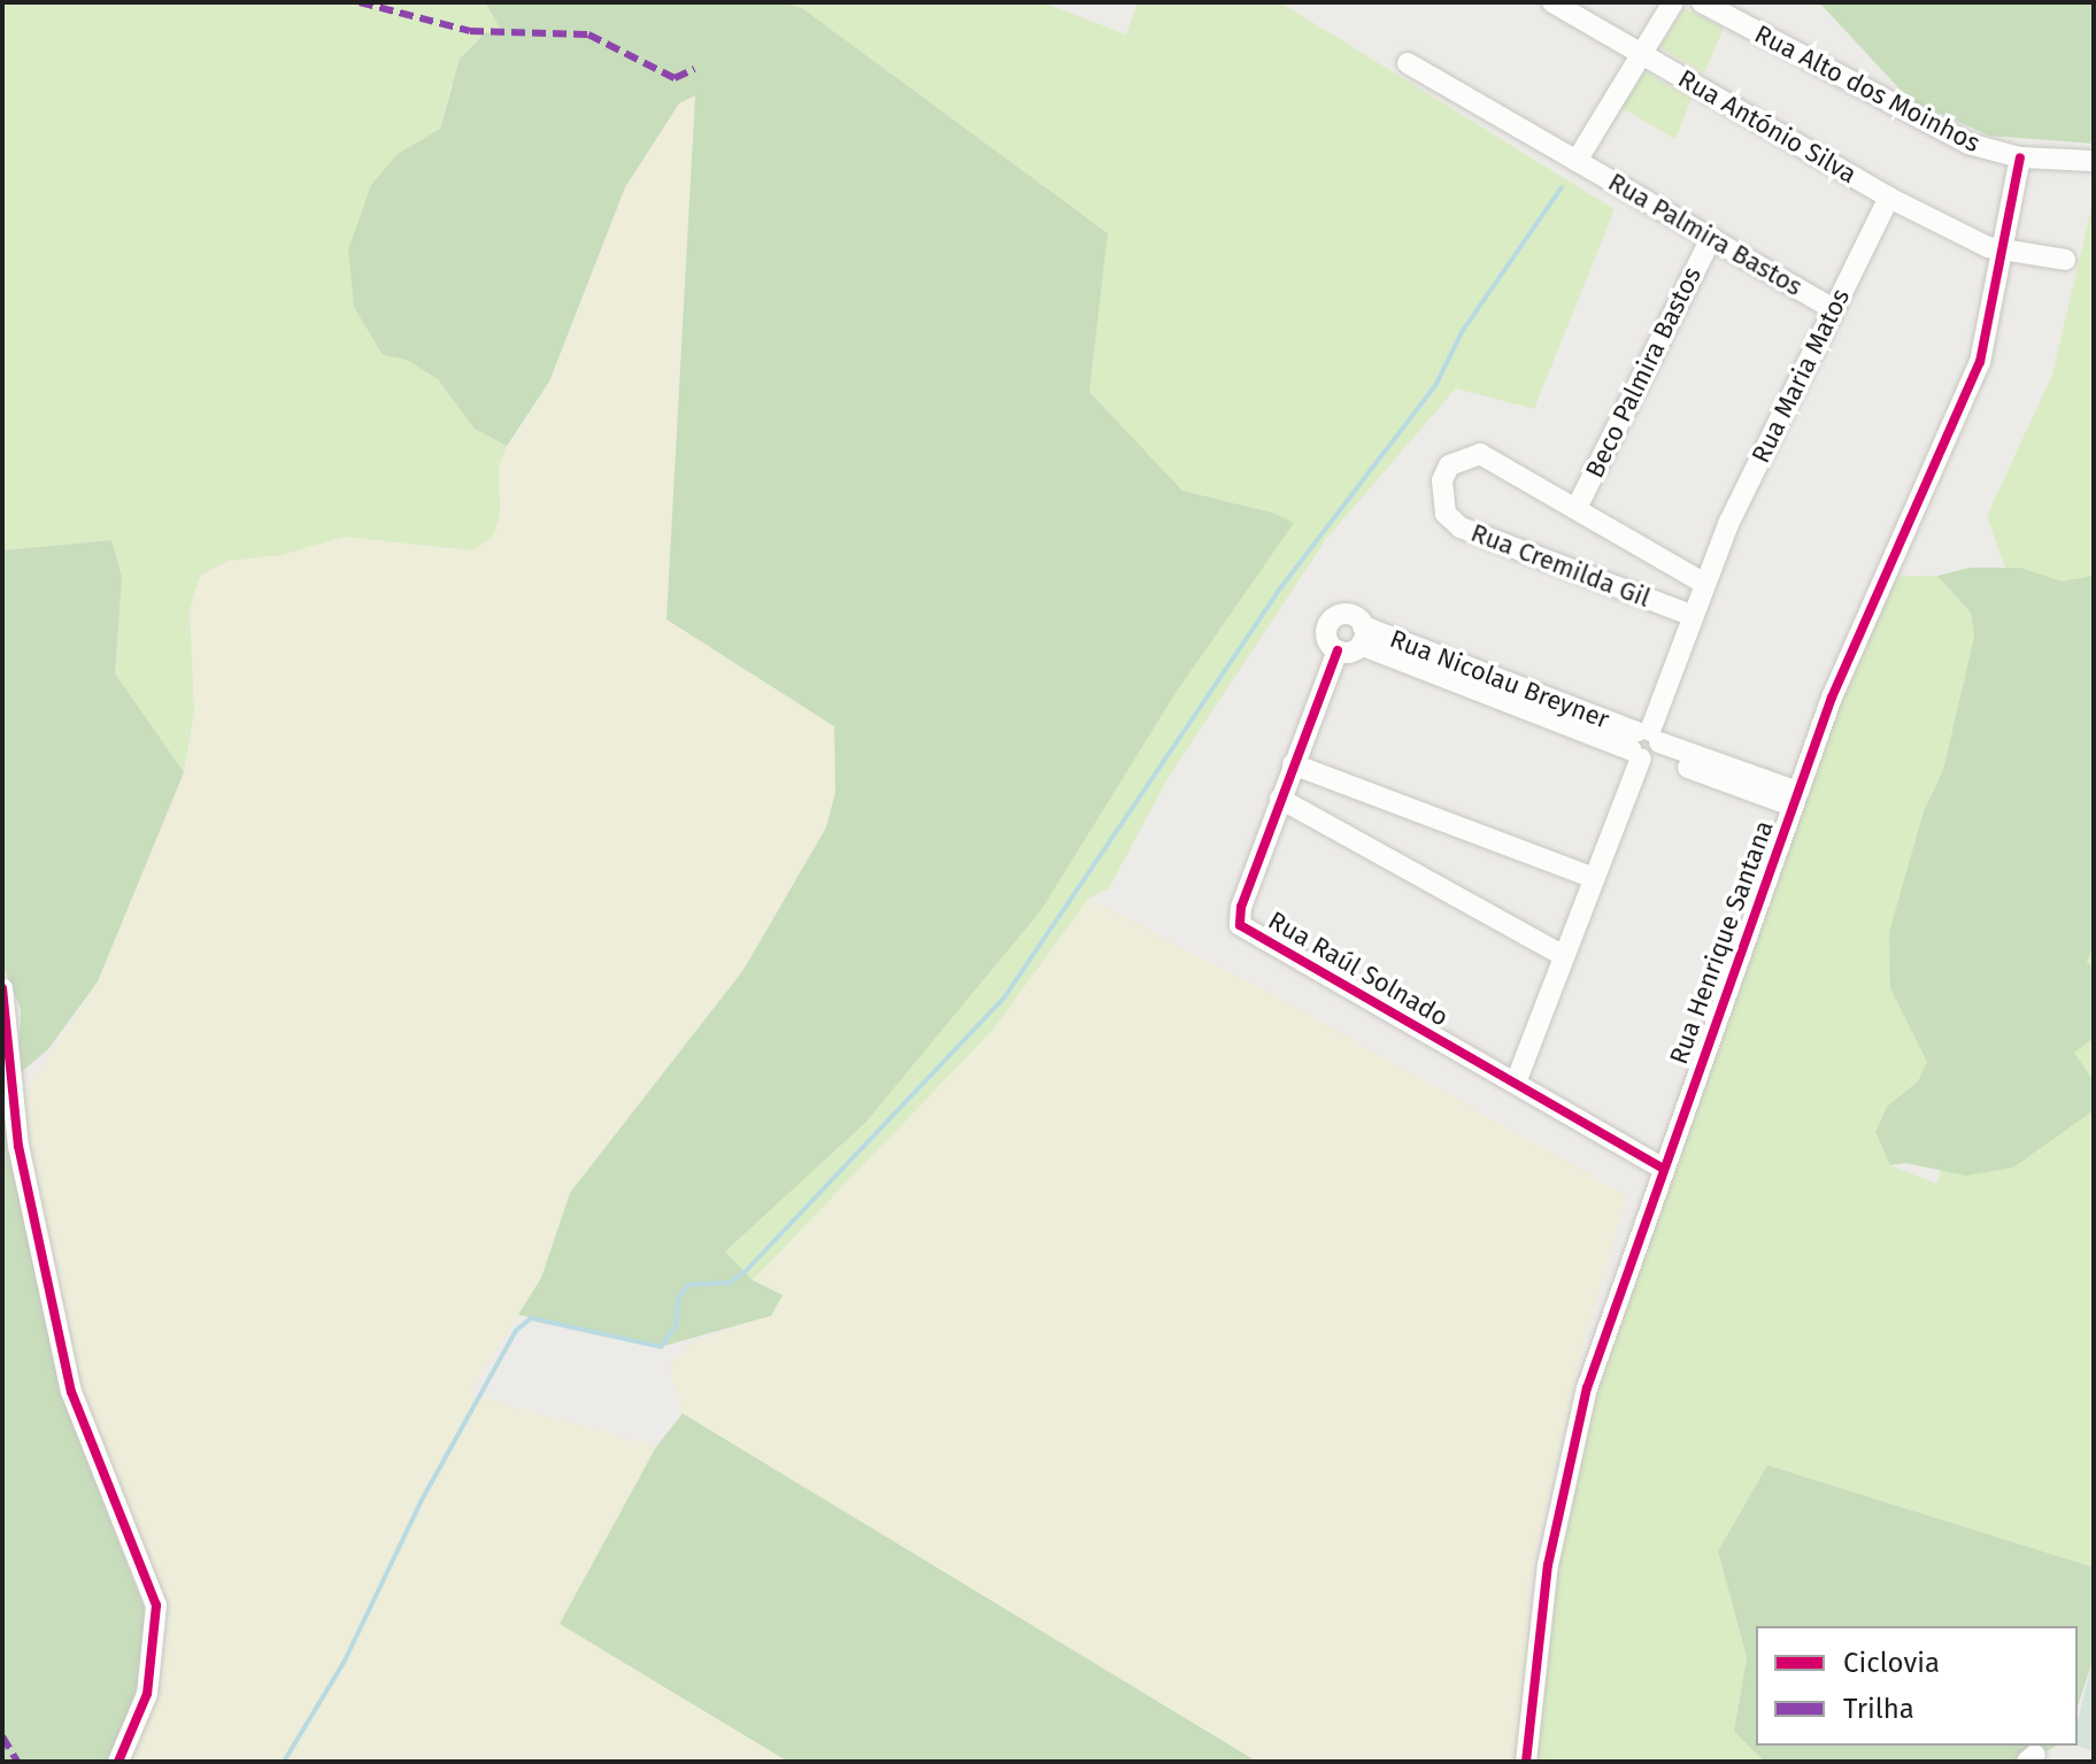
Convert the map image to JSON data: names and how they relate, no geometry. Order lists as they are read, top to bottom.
{
  "streets": {
    "street": [
      "Rua Alto dos Moinhos",
      "Rua António Silva",
      "Rua Palmira Bastos",
      "Beco Palmira Bastos",
      "Rua Maria Matos",
      "Rua Cremilda Gil",
      "Rua Nicolau Breyner",
      "Rua Henrique Santana",
      "Rua Raúl Solnado"
    ]
  },
  "crossings": [
    ["Rua Alto dos Moinhos", "Rua Henrique Santana"],
    ["Rua António Silva", "Rua Maria Matos"],
    ["Rua Palmira Bastos", "Beco Palmira Bastos"],
    ["Rua Palmira Bastos", "Rua Maria Matos"],
    ["Beco Palmira Bastos", "Rua Cremilda Gil"],
    ["Rua Maria Matos", "Rua Cremilda Gil"],
    ["Rua Maria Matos", "Rua Nicolau Breyner"],
    ["Rua Maria Matos", "Rua Raúl Solnado"],
    ["Rua Nicolau Breyner", "Rua Henrique Santana"],
    ["Rua Nicolau Breyner", "Rua Raúl Solnado"],
    ["Rua Henrique Santana", "Rua Raúl Solnado"]
  ],
  "legend": ["Ciclovia", "Trilha"]
}
